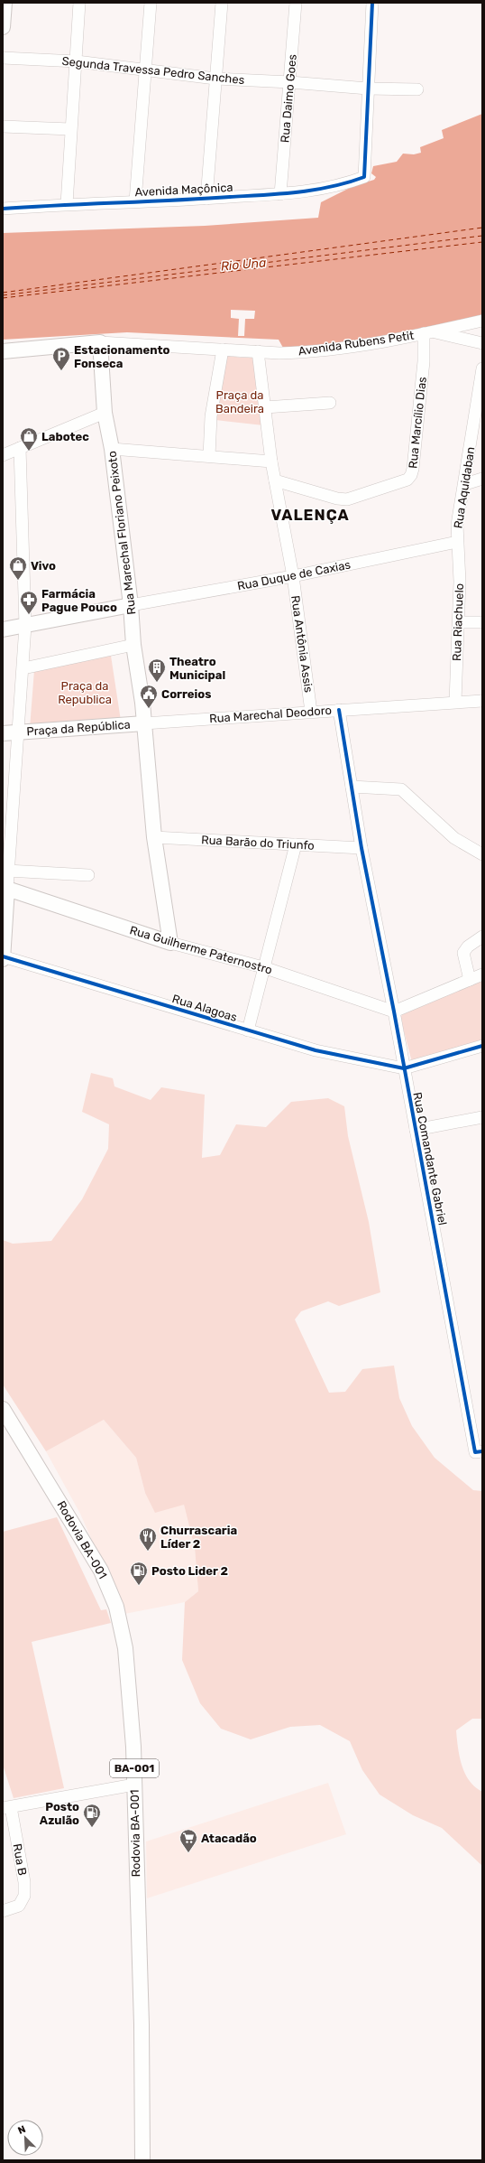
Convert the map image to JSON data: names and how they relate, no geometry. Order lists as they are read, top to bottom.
{
  "streets": {
    "main road": [
      "Rua Marechal Floriano Peixoto",
      "Praça da República",
      "Rua Guilherme Paternostro",
      "Rodovia BA-001",
      "BA-001"
    ],
    "street": [
      "Segunda Travessa Pedro Sanches",
      "Rua Daimo Goes",
      "Avenida Maçônica",
      "Avenida Rubens Petit",
      "Rua Marcílio Dias",
      "Rua Aquidaban",
      "Rua Duque de Caxias",
      "Rua Riachuelo",
      "Rua Antônia Assis",
      "Rua Marechal Deodoro",
      "Rua Barão do Triunfo",
      "Rua Alagoas",
      "Rua Comandante Gabriel",
      "Rua B"
    ]
  },
  "crossings": [
    ["Segunda Travessa Pedro Sanches", "Rua Daimo Goes"],
    ["Segunda Travessa Pedro Sanches", "Avenida Maçônica"],
    ["Rua Daimo Goes", "Avenida Maçônica"],
    ["Avenida Rubens Petit", "Rua Marcílio Dias"],
    ["Avenida Rubens Petit", "Rua Antônia Assis"],
    ["Rua Marcílio Dias", "Rua Antônia Assis"],
    ["Rua Aquidaban", "Rua Duque de Caxias"],
    ["Rua Aquidaban", "Rua Riachuelo"],
    ["Rua Marechal Floriano Peixoto", "Rua Duque de Caxias"],
    ["Rua Marechal Floriano Peixoto", "Rua Marechal Deodoro"],
    ["Rua Marechal Floriano Peixoto", "Praça da República"],
    ["Rua Marechal Floriano Peixoto", "Rua Barão do Triunfo"],
    ["Rua Marechal Floriano Peixoto", "Rua Guilherme Paternostro"],
    ["Rua Duque de Caxias", "Rua Riachuelo"],
    ["Rua Duque de Caxias", "Rua Antônia Assis"],
    ["Rua Riachuelo", "Rua Marechal Deodoro"],
    ["Rua Antônia Assis", "Rua Marechal Deodoro"],
    ["Rua Marechal Deodoro", "Praça da República"],
    ["Rua Marechal Deodoro", "Rua Comandante Gabriel"],
    ["Rua Barão do Triunfo", "Rua Comandante Gabriel"],
    ["Rua Guilherme Paternostro", "Rua Comandante Gabriel"],
    ["Rua Alagoas", "Rua Comandante Gabriel"]
  ],
  "districts": ["VALENÇA"],
  "water": ["Rio Una"],
  "parks": ["Praça da Bandeira", "Praça da Republica"],
  "places": {
    "parking": ["Estacionamento Fonseca"],
    "shop": ["Labotec", "Vivo"],
    "pharmacy": ["Farmácia Pague Pouco"],
    "building": ["Theatro Municipal"],
    "public building": ["Correios"],
    "restaurant": ["Churrascaria Líder 2"],
    "fuel station": ["Posto Lider 2", "Posto Azulão"],
    "supermarket": ["Atacadão"]
  },
  "north": "top left"
}
